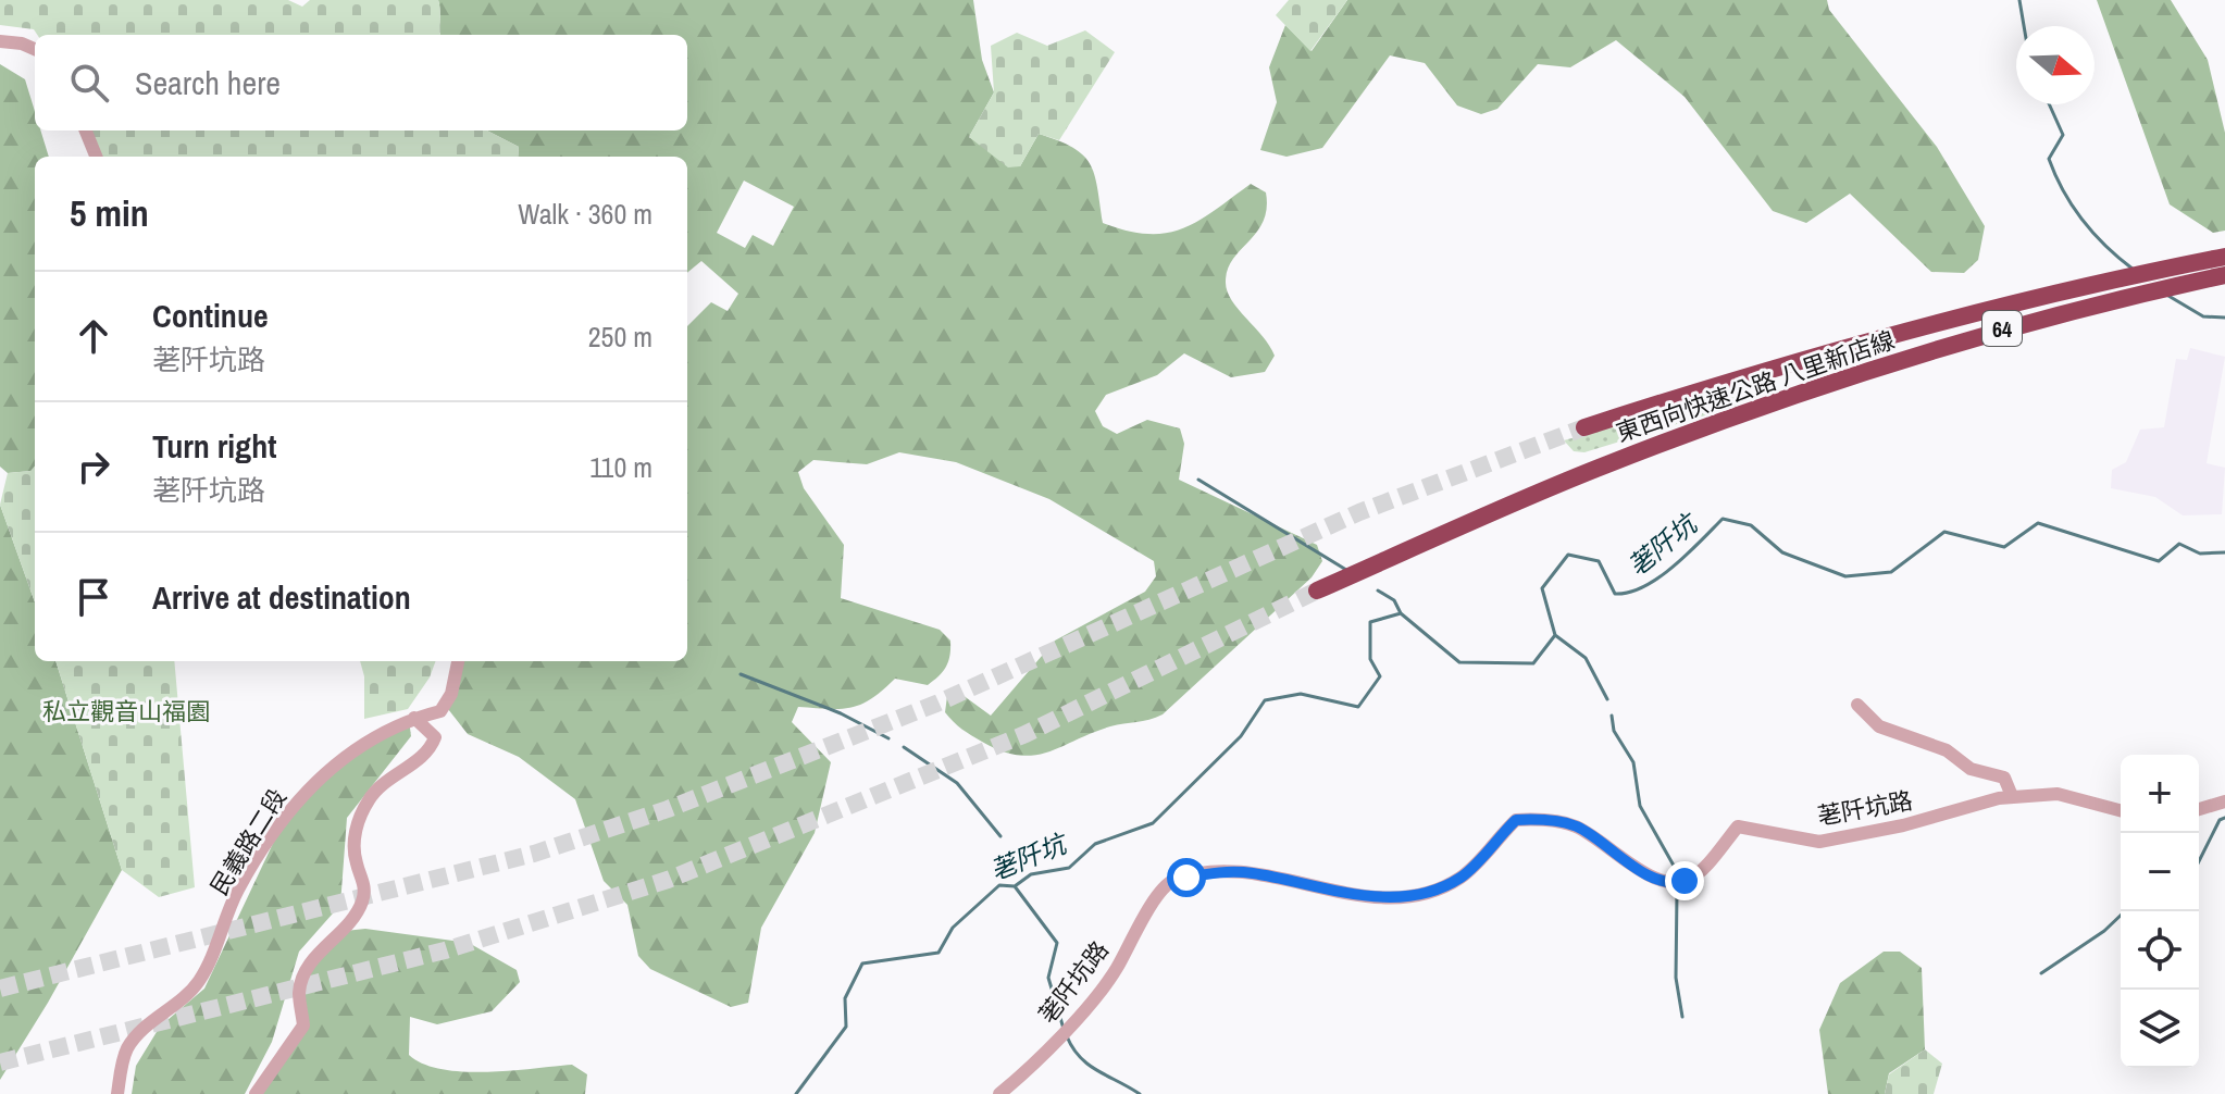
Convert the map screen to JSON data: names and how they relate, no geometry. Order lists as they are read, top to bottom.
{
  "streets": {
    "highway": ["64", "東西向快速公路 八里新店線"],
    "street": ["荖阡坑路", "民義路二段"]
  },
  "water": ["荖阡坑"],
  "parks": ["私立觀音山福園"],
  "north": "right",
  "page": {
    "search": "Search here",
    "heading": ["5 min", "Walk · 360 m"],
    "list": [
      ["Continue", "荖阡坑路", "250 m"],
      ["Turn right", "荖阡坑路", "110 m"],
      "Arrive at destination"
    ],
    "map_buttons": ["+", "−"]
  }
}
